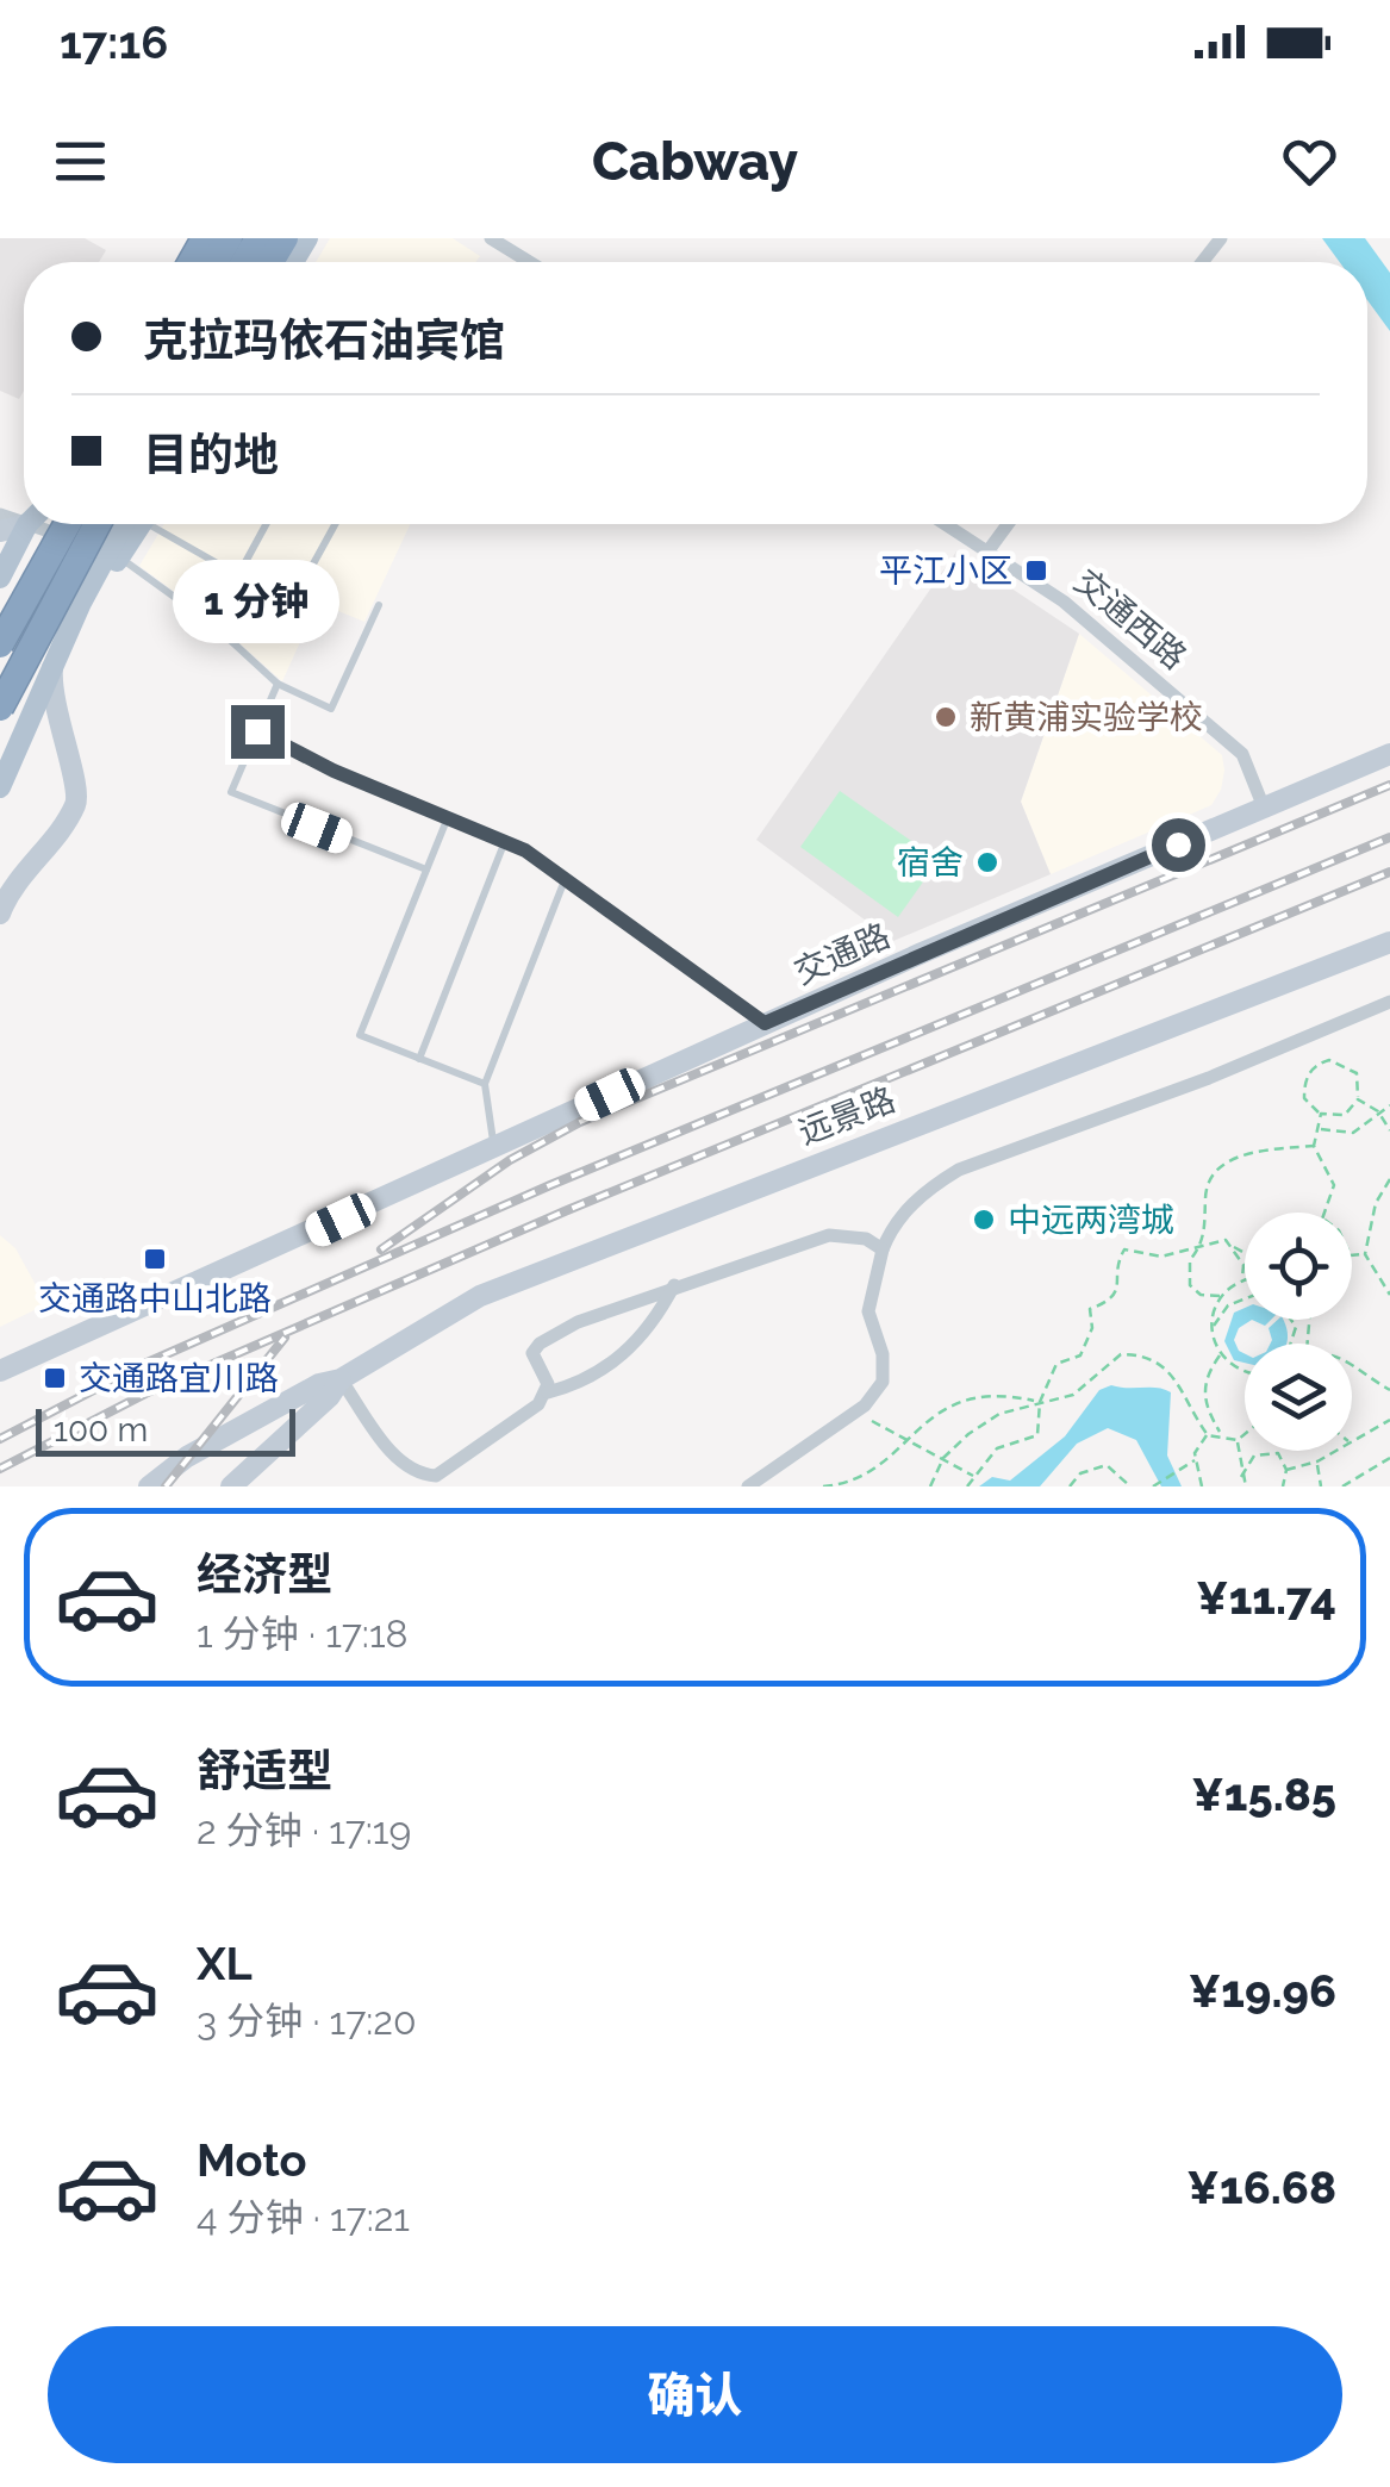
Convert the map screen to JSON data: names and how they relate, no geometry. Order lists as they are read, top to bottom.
{
  "streets": {
    "main road": ["交通路", "远景路"],
    "street": ["交通西路"]
  },
  "crossings": [
    ["交通西路", "交通路"]
  ],
  "places": {
    "transit": ["平江小区", "交通路中山北路", "交通路宜川路"],
    "other": ["新黄浦实验学校", "宿舍", "中远两湾城"]
  },
  "scale_bar": "100 m",
  "page": {
    "status": "17:16",
    "header": "Cabway",
    "banner": ["克拉玛依石油宾馆", "目的地"],
    "bubble": "1 分钟",
    "scale": "100 m",
    "list": [
      {
        "name": "经济型",
        "note": "1 分钟 · 17:18",
        "value": "¥11.74"
      },
      {
        "name": "舒适型",
        "note": "2 分钟 · 17:19",
        "value": "¥15.85"
      },
      {
        "name": "XL",
        "note": "3 分钟 · 17:20",
        "value": "¥19.96"
      },
      {
        "name": "Moto",
        "note": "4 分钟 · 17:21",
        "value": "¥16.68"
      }
    ],
    "buttons": "确认"
  }
}
